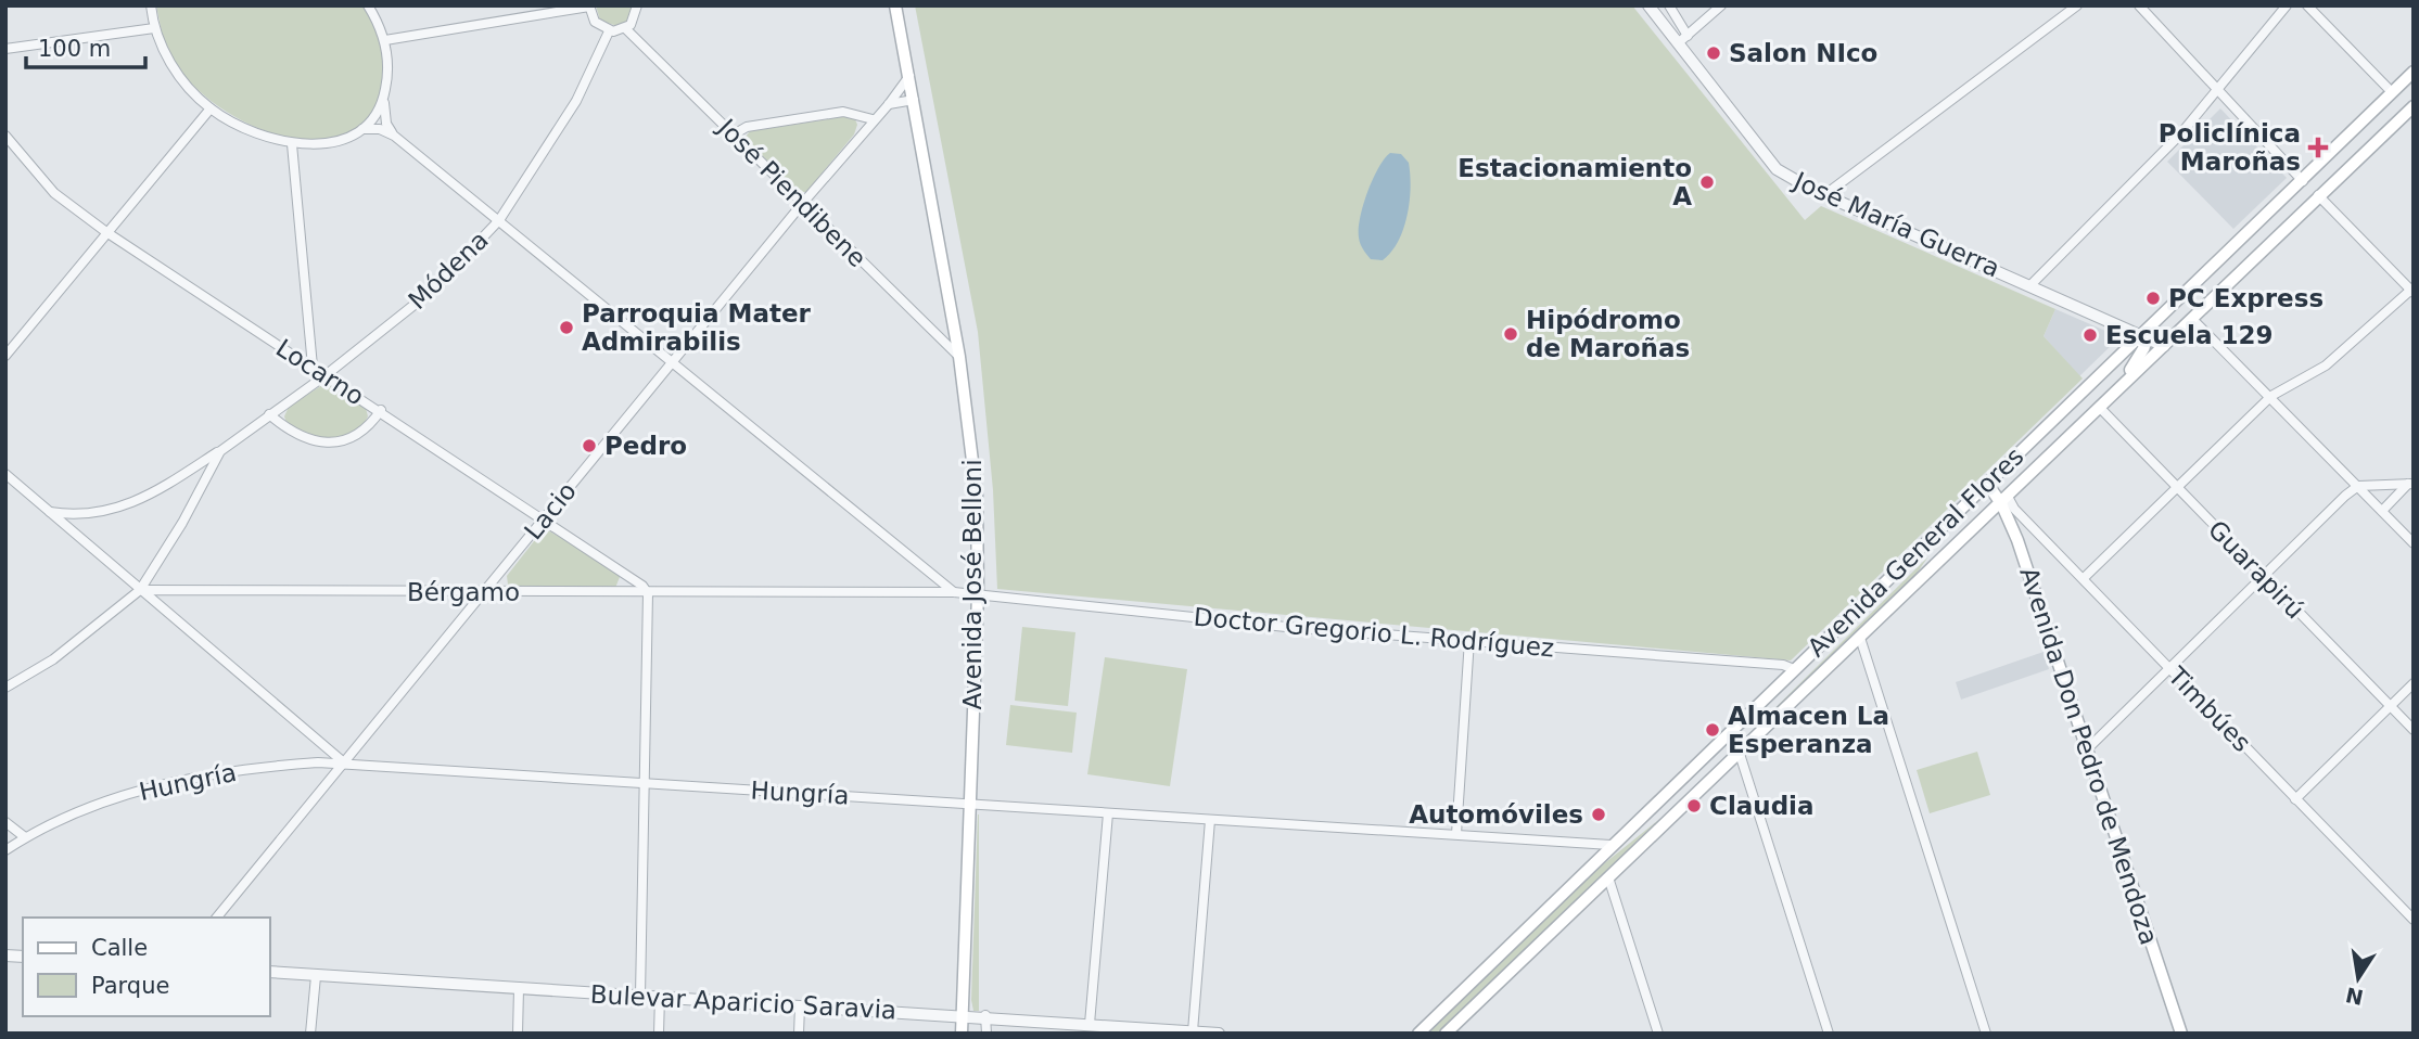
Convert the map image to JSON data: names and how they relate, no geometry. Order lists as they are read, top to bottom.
{
  "streets": {
    "main road": ["Avenida General Flores", "Avenida José Belloni", "Avenida Don Pedro de Mendoza"],
    "street": [
      "José Piendibene",
      "José María Guerra",
      "Módena",
      "Locarno",
      "Lacio",
      "Guarapirú",
      "Bérgamo",
      "Doctor Gregorio L. Rodríguez",
      "Timbúes",
      "Hungría",
      "Bulevar Aparicio Saravia"
    ]
  },
  "crossings": [
    ["José Piendibene", "Lacio"],
    ["José Piendibene", "Avenida José Belloni"],
    ["José María Guerra", "Avenida General Flores"],
    ["Módena", "Locarno"],
    ["Módena", "Bérgamo"],
    ["Locarno", "Lacio"],
    ["Locarno", "Bérgamo"],
    ["Lacio", "Avenida José Belloni"],
    ["Lacio", "Bérgamo"],
    ["Lacio", "Hungría"],
    ["Avenida General Flores", "Guarapirú"],
    ["Avenida General Flores", "Doctor Gregorio L. Rodríguez"],
    ["Avenida General Flores", "Timbúes"],
    ["Avenida General Flores", "Avenida Don Pedro de Mendoza"],
    ["Avenida General Flores", "Hungría"],
    ["Avenida José Belloni", "Doctor Gregorio L. Rodríguez"],
    ["Avenida José Belloni", "Hungría"],
    ["Avenida José Belloni", "Bulevar Aparicio Saravia"],
    ["Bérgamo", "Doctor Gregorio L. Rodríguez"],
    ["Timbúes", "Avenida Don Pedro de Mendoza"]
  ],
  "places": {
    "other": [
      "Salon NIco",
      "Estacionamiento A",
      "PC Express",
      "Parroquia Mater Admirabilis",
      "Hipódromo de Maroñas",
      "Escuela 129",
      "Pedro",
      "Almacen La Esperanza",
      "Claudia",
      "Automóviles"
    ],
    "health": ["Policlínica Maroñas"]
  },
  "legend": ["Calle", "Parque"],
  "scale_bar": "100 m",
  "north": "bottom"
}
